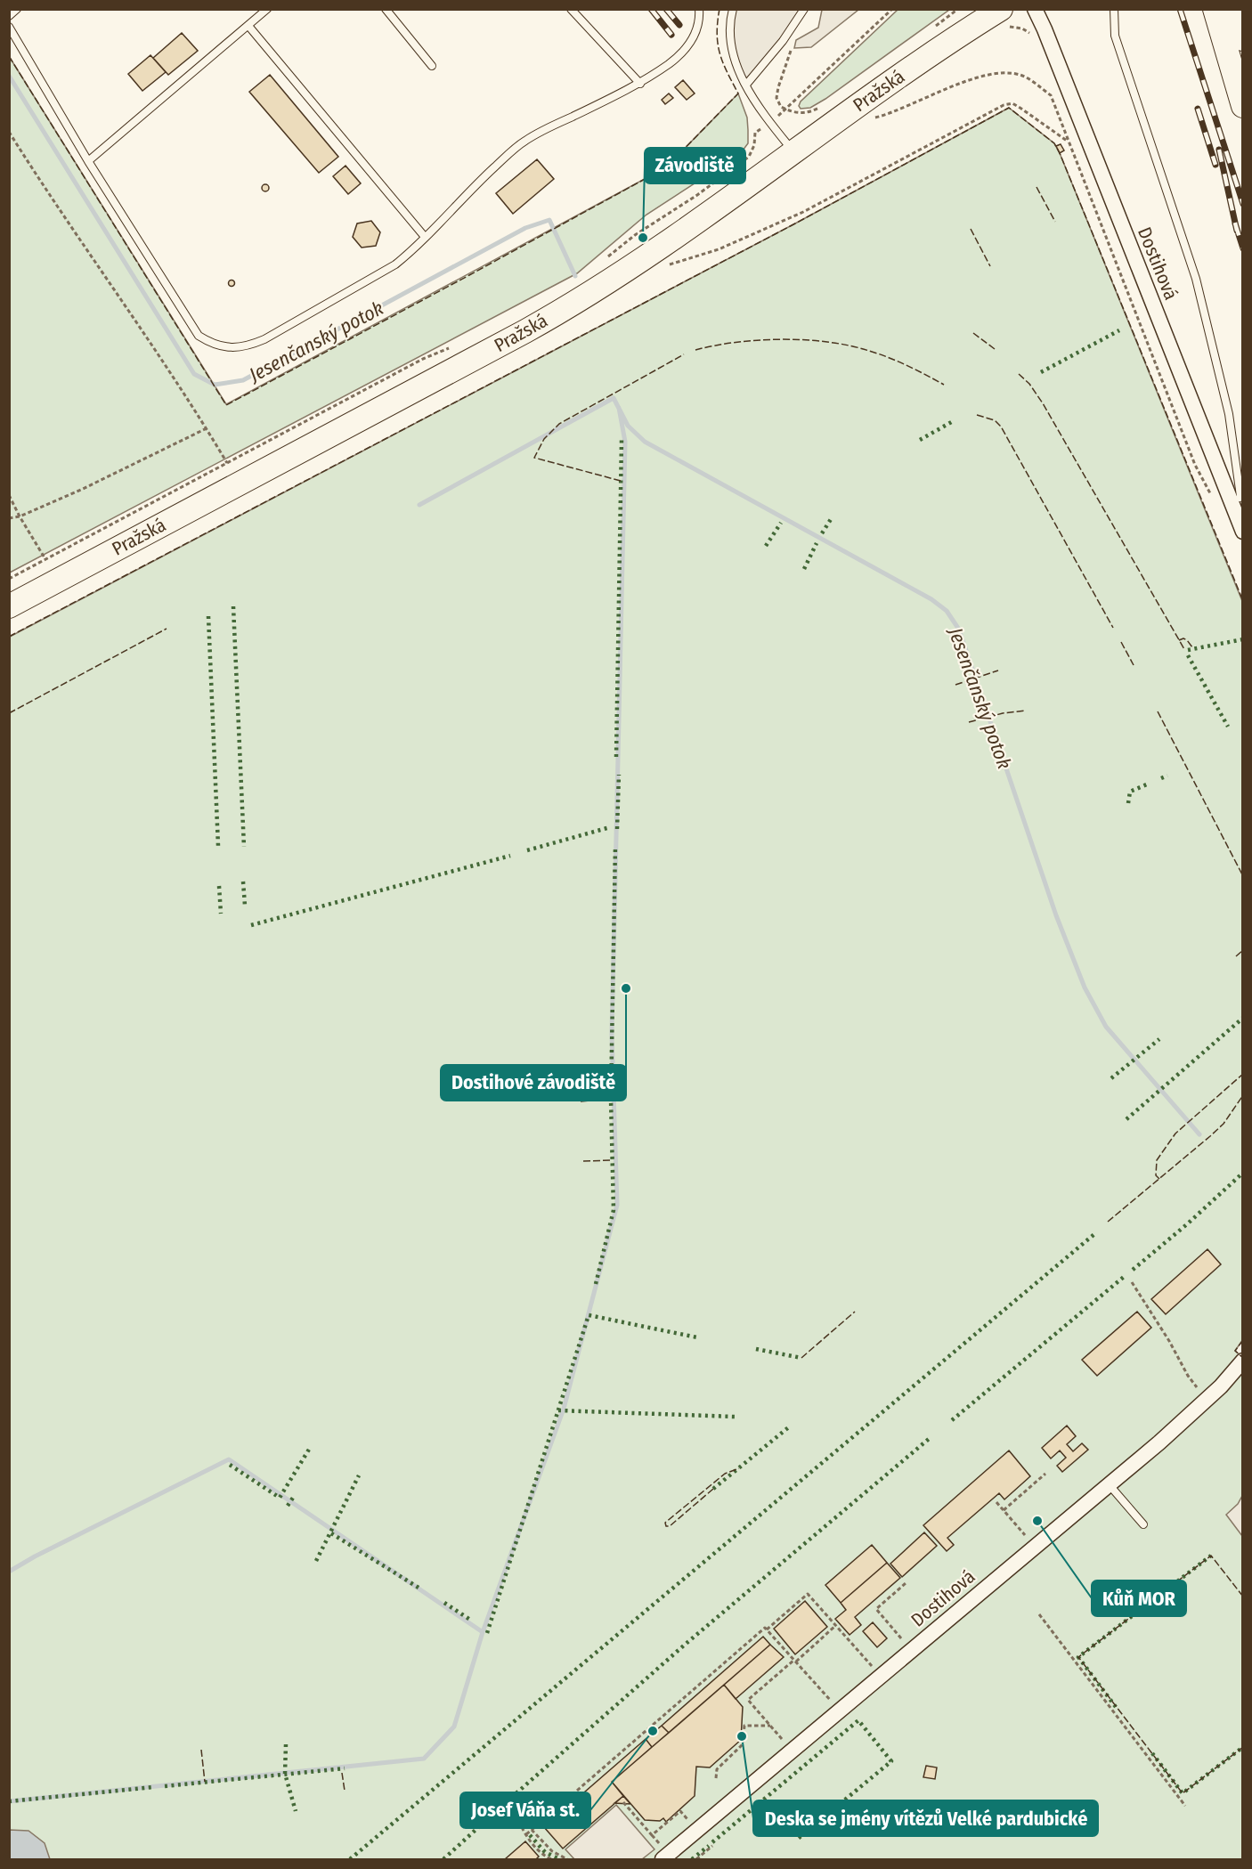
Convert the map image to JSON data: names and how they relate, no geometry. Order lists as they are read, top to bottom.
{
  "streets": {
    "main road": ["Pražská"],
    "street": ["Dostihová"]
  },
  "water": ["Jesenčanský potok"],
  "places": [
    "Závodiště",
    "Dostihové závodiště",
    "Kůň MOR",
    "Josef Váňa st.",
    "Deska se jmény vítězů Velké pardubické"
  ]
}
